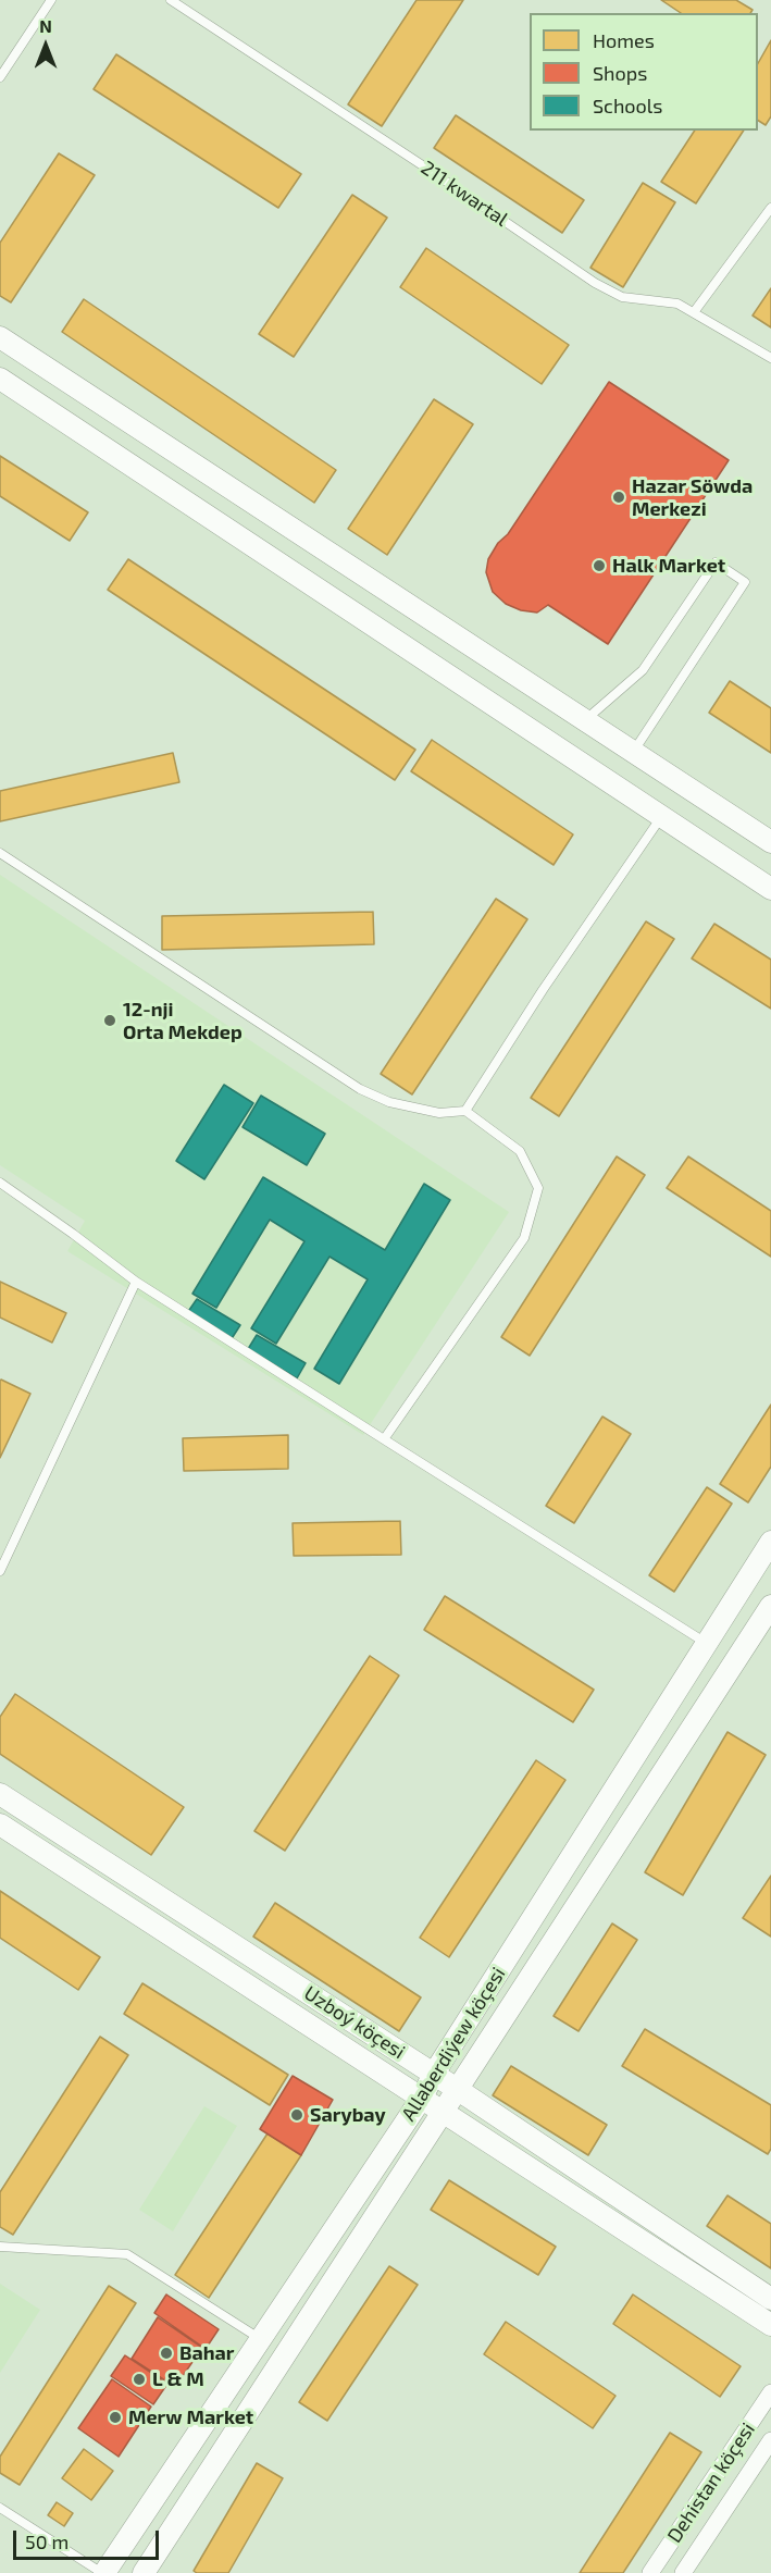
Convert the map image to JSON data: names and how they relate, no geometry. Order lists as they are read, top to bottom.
{
  "streets": {
    "street": ["Uzboý köçesi", "Allaberdiýew köçesi", "Dehistan köçesi"],
    "lane": ["211 kwartal"]
  },
  "crossings": [
    ["Uzboý köçesi", "Allaberdiýew köçesi"]
  ],
  "places": [
    "Hazar Söwda Merkezi",
    "Halk Market",
    "12-nji Orta Mekdep",
    "Sarybay",
    "Bahar",
    "L & M",
    "Merw Market"
  ],
  "legend": ["Homes", "Shops", "Schools"],
  "scale_bar": "50 m",
  "north": "top"
}
